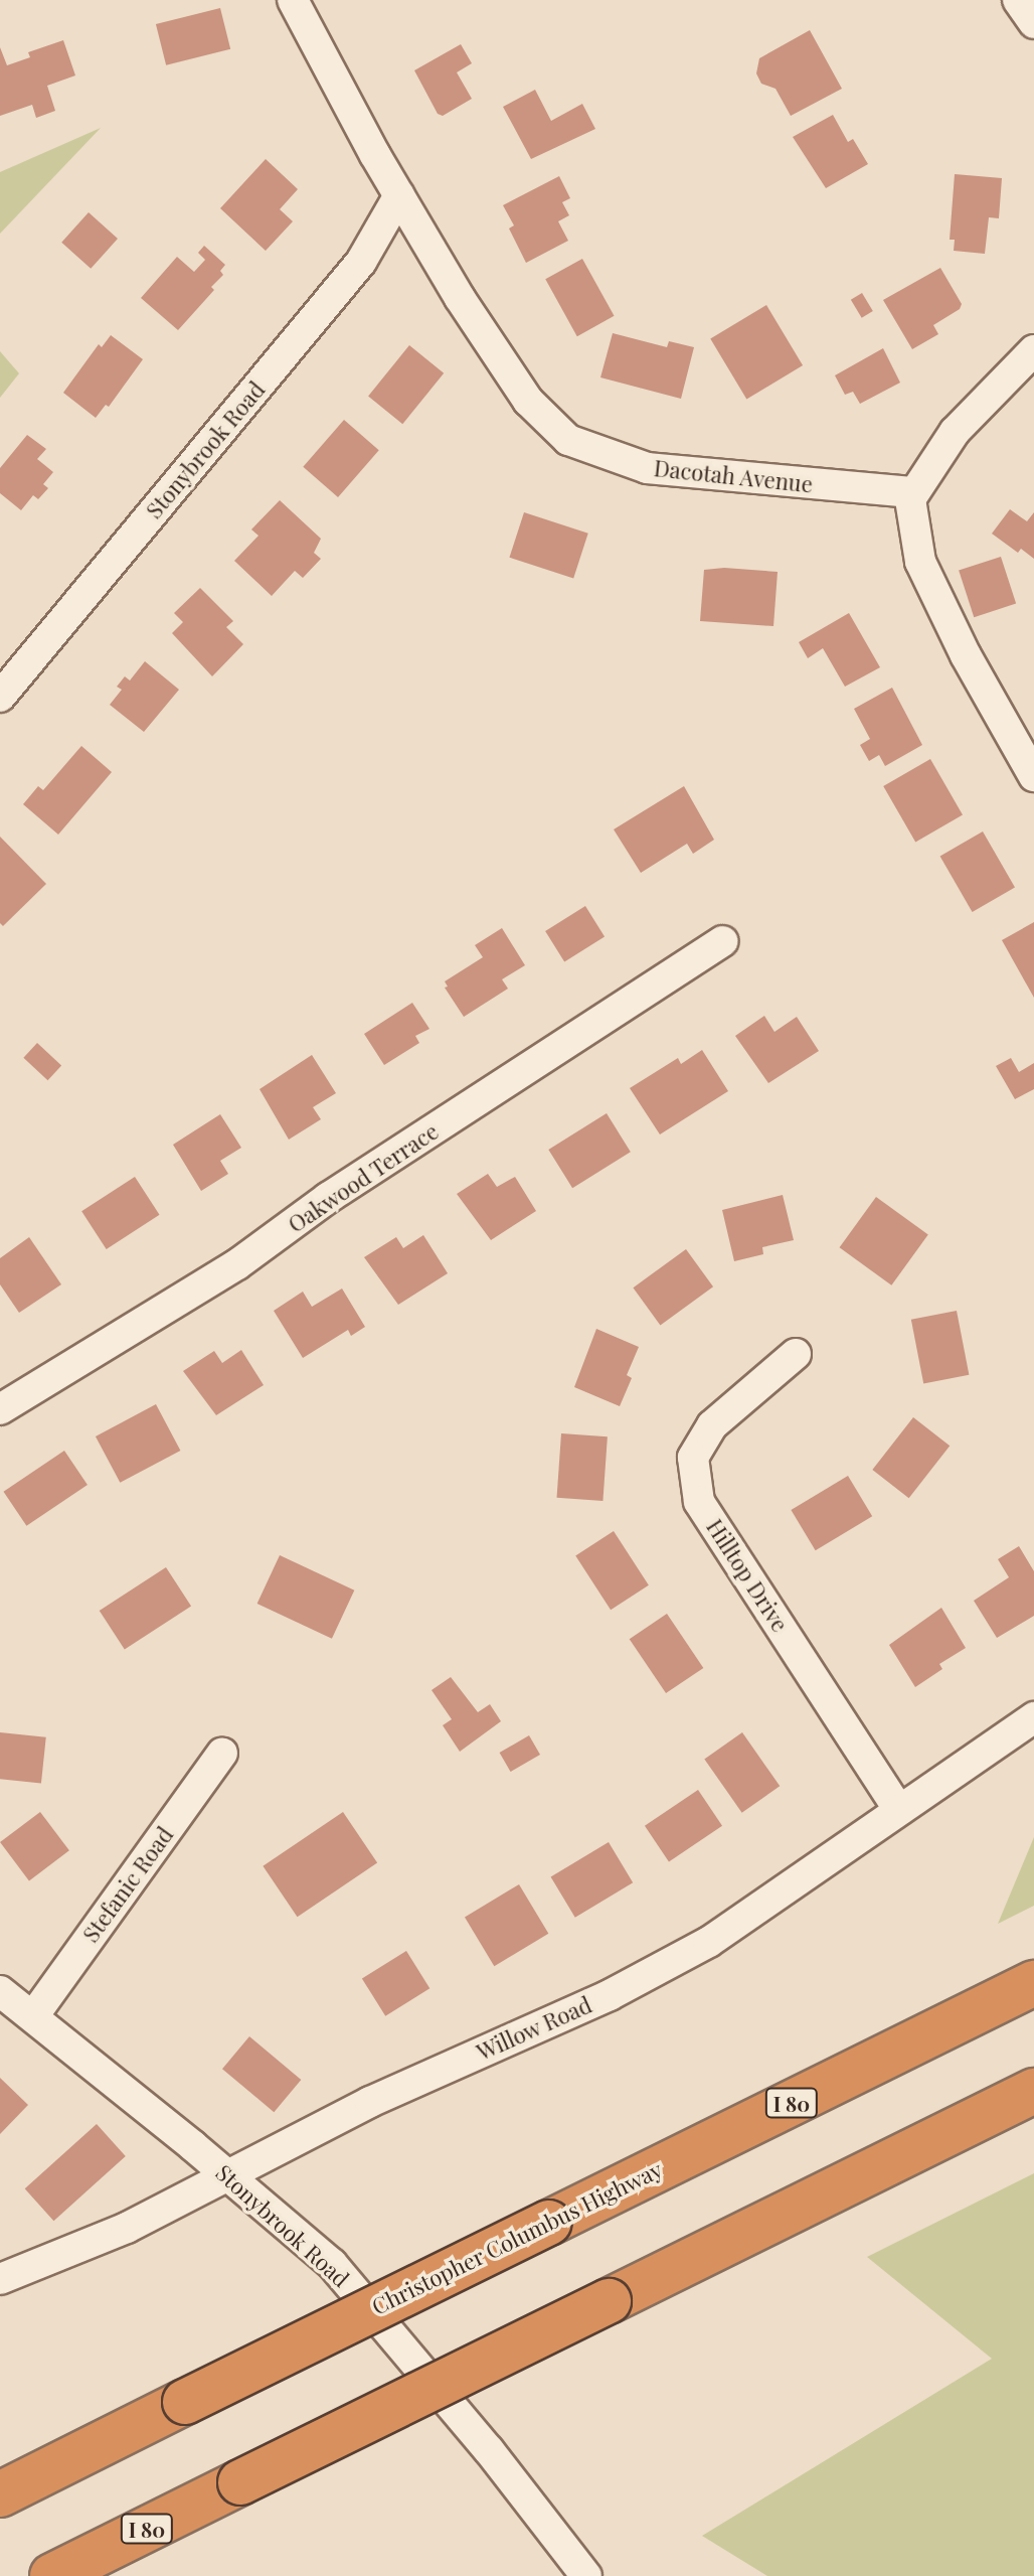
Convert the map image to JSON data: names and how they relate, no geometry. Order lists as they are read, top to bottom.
{
  "streets": {
    "highway": ["I 80", "Christopher Columbus Highway"],
    "street": [
      "Stonybrook Road",
      "Dacotah Avenue",
      "Oakwood Terrace",
      "Hilltop Drive",
      "Stefanic Road",
      "Willow Road"
    ]
  },
  "crossings": [
    ["Stonybrook Road", "Dacotah Avenue"],
    ["Stonybrook Road", "Stefanic Road"],
    ["Stonybrook Road", "Willow Road"],
    ["Hilltop Drive", "Willow Road"]
  ]
}
